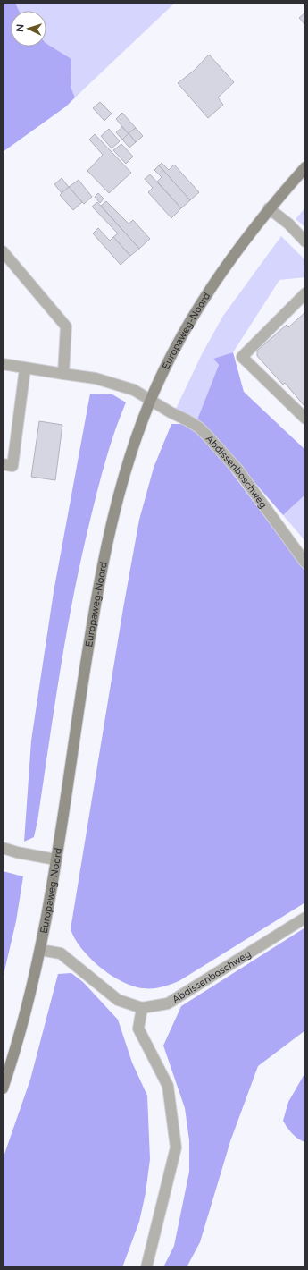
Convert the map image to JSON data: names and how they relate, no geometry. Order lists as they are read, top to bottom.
{
  "streets": {
    "street": ["Europaweg-Noord", "Abdissenboschweg"]
  },
  "crossings": [
    ["Europaweg-Noord", "Abdissenboschweg"]
  ],
  "north": "left"
}
